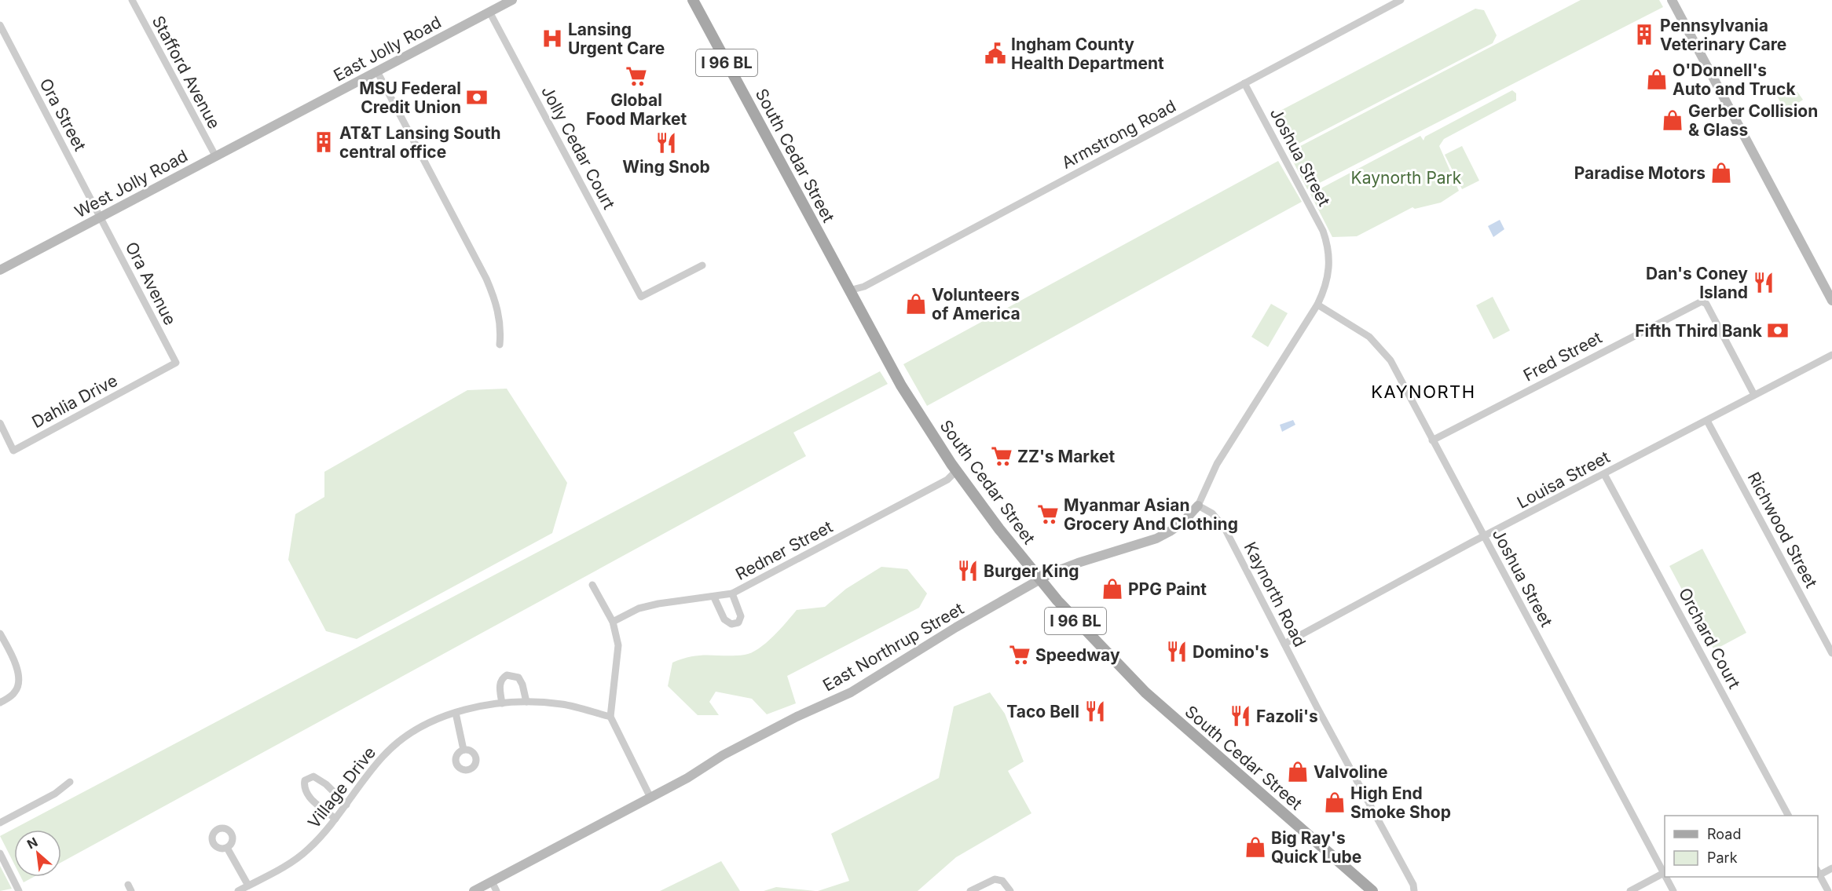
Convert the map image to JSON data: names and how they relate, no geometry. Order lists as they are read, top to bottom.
{
  "streets": {
    "main road": [
      "East Jolly Road",
      "I 96 BL",
      "South Cedar Street",
      "West Jolly Road",
      "East Northrup Street"
    ],
    "street": [
      "Stafford Avenue",
      "Ora Street",
      "Armstrong Road",
      "Jolly Cedar Court",
      "Joshua Street",
      "Ora Avenue",
      "Fred Street",
      "Dahlia Drive",
      "Louisa Street",
      "Richwood Street",
      "Redner Street",
      "Kaynorth Road",
      "Orchard Court",
      "Village Drive"
    ]
  },
  "crossings": [
    ["East Jolly Road", "Jolly Cedar Court"],
    ["East Jolly Road", "West Jolly Road"],
    ["Stafford Avenue", "West Jolly Road"],
    ["Ora Street", "West Jolly Road"],
    ["Ora Street", "Ora Avenue"],
    ["Armstrong Road", "South Cedar Street"],
    ["Armstrong Road", "Joshua Street"],
    ["South Cedar Street", "Redner Street"],
    ["South Cedar Street", "East Northrup Street"],
    ["Joshua Street", "Fred Street"],
    ["Joshua Street", "Louisa Street"],
    ["West Jolly Road", "Ora Avenue"],
    ["Ora Avenue", "Dahlia Drive"],
    ["Fred Street", "Louisa Street"],
    ["Louisa Street", "Richwood Street"],
    ["Louisa Street", "Kaynorth Road"],
    ["Louisa Street", "Orchard Court"],
    ["Kaynorth Road", "East Northrup Street"]
  ],
  "districts": ["KAYNORTH"],
  "parks": ["Kaynorth Park"],
  "places": {
    "building": ["Pennsylvania Veterinary Care", "AT&T Lansing South central office"],
    "hospital": ["Lansing Urgent Care"],
    "public building": ["Ingham County Health Department"],
    "supermarket": [
      "Global Food Market",
      "ZZ's Market",
      "Myanmar Asian Grocery And Clothing",
      "Speedway"
    ],
    "shop": [
      "O'Donnell's Auto and Truck",
      "Gerber Collision & Glass",
      "Paradise Motors",
      "Volunteers of America",
      "PPG Paint",
      "Valvoline",
      "High End Smoke Shop",
      "Big Ray's Quick Lube"
    ],
    "bank": ["MSU Federal Credit Union", "Fifth Third Bank"],
    "restaurant": [
      "Wing Snob",
      "Dan's Coney Island",
      "Burger King",
      "Domino's",
      "Taco Bell",
      "Fazoli's"
    ]
  },
  "legend": ["Road", "Park"],
  "north": "top left"
}
